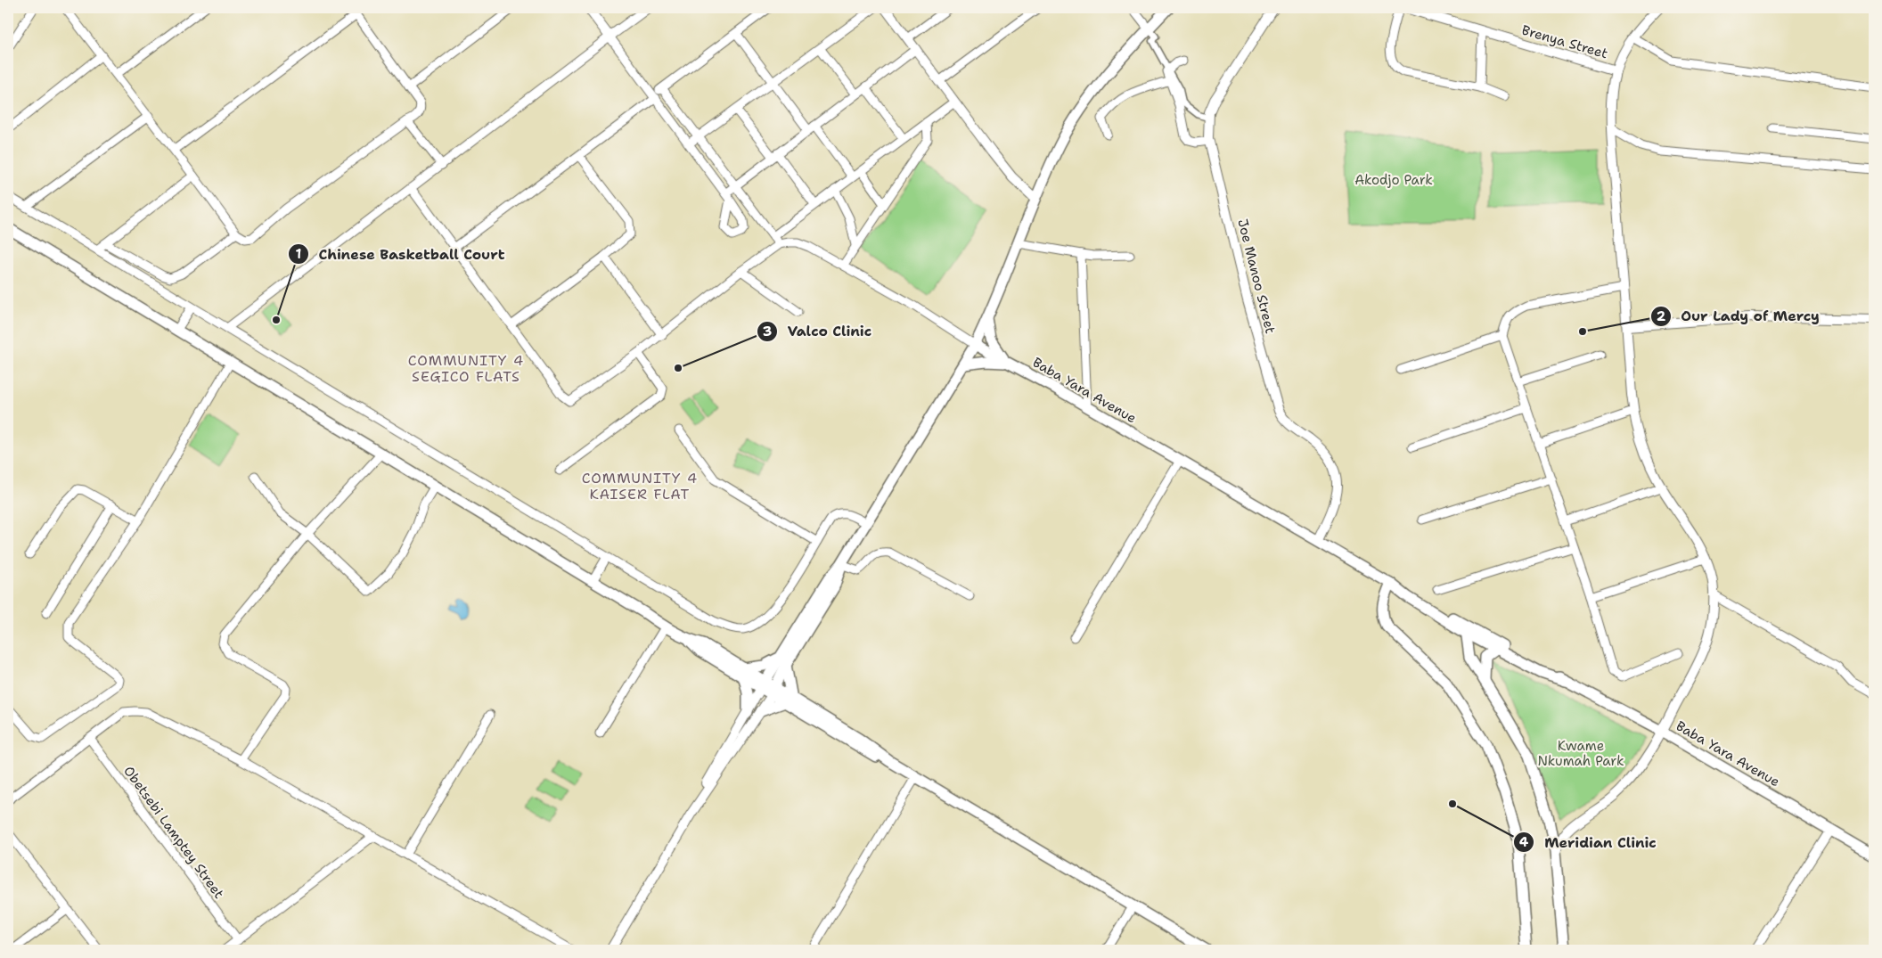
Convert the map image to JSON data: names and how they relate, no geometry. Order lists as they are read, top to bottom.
{
  "streets": {
    "main road": ["Baba Yara Avenue"],
    "street": ["Brenya Street", "Joe Manoo Street", "Obetsebi Lamptey Street"]
  },
  "crossings": [
    ["Joe Manoo Street", "Baba Yara Avenue"]
  ],
  "districts": ["COMMUNITY 4 SEGICO FLATS", "COMMUNITY 4 KAISER FLAT"],
  "parks": ["Akodjo Park", "Kwame Nkumah Park"],
  "places": [
    "Chinese Basketball Court",
    "Our Lady of Mercy",
    "Valco Clinic",
    "Meridian Clinic"
  ]
}
